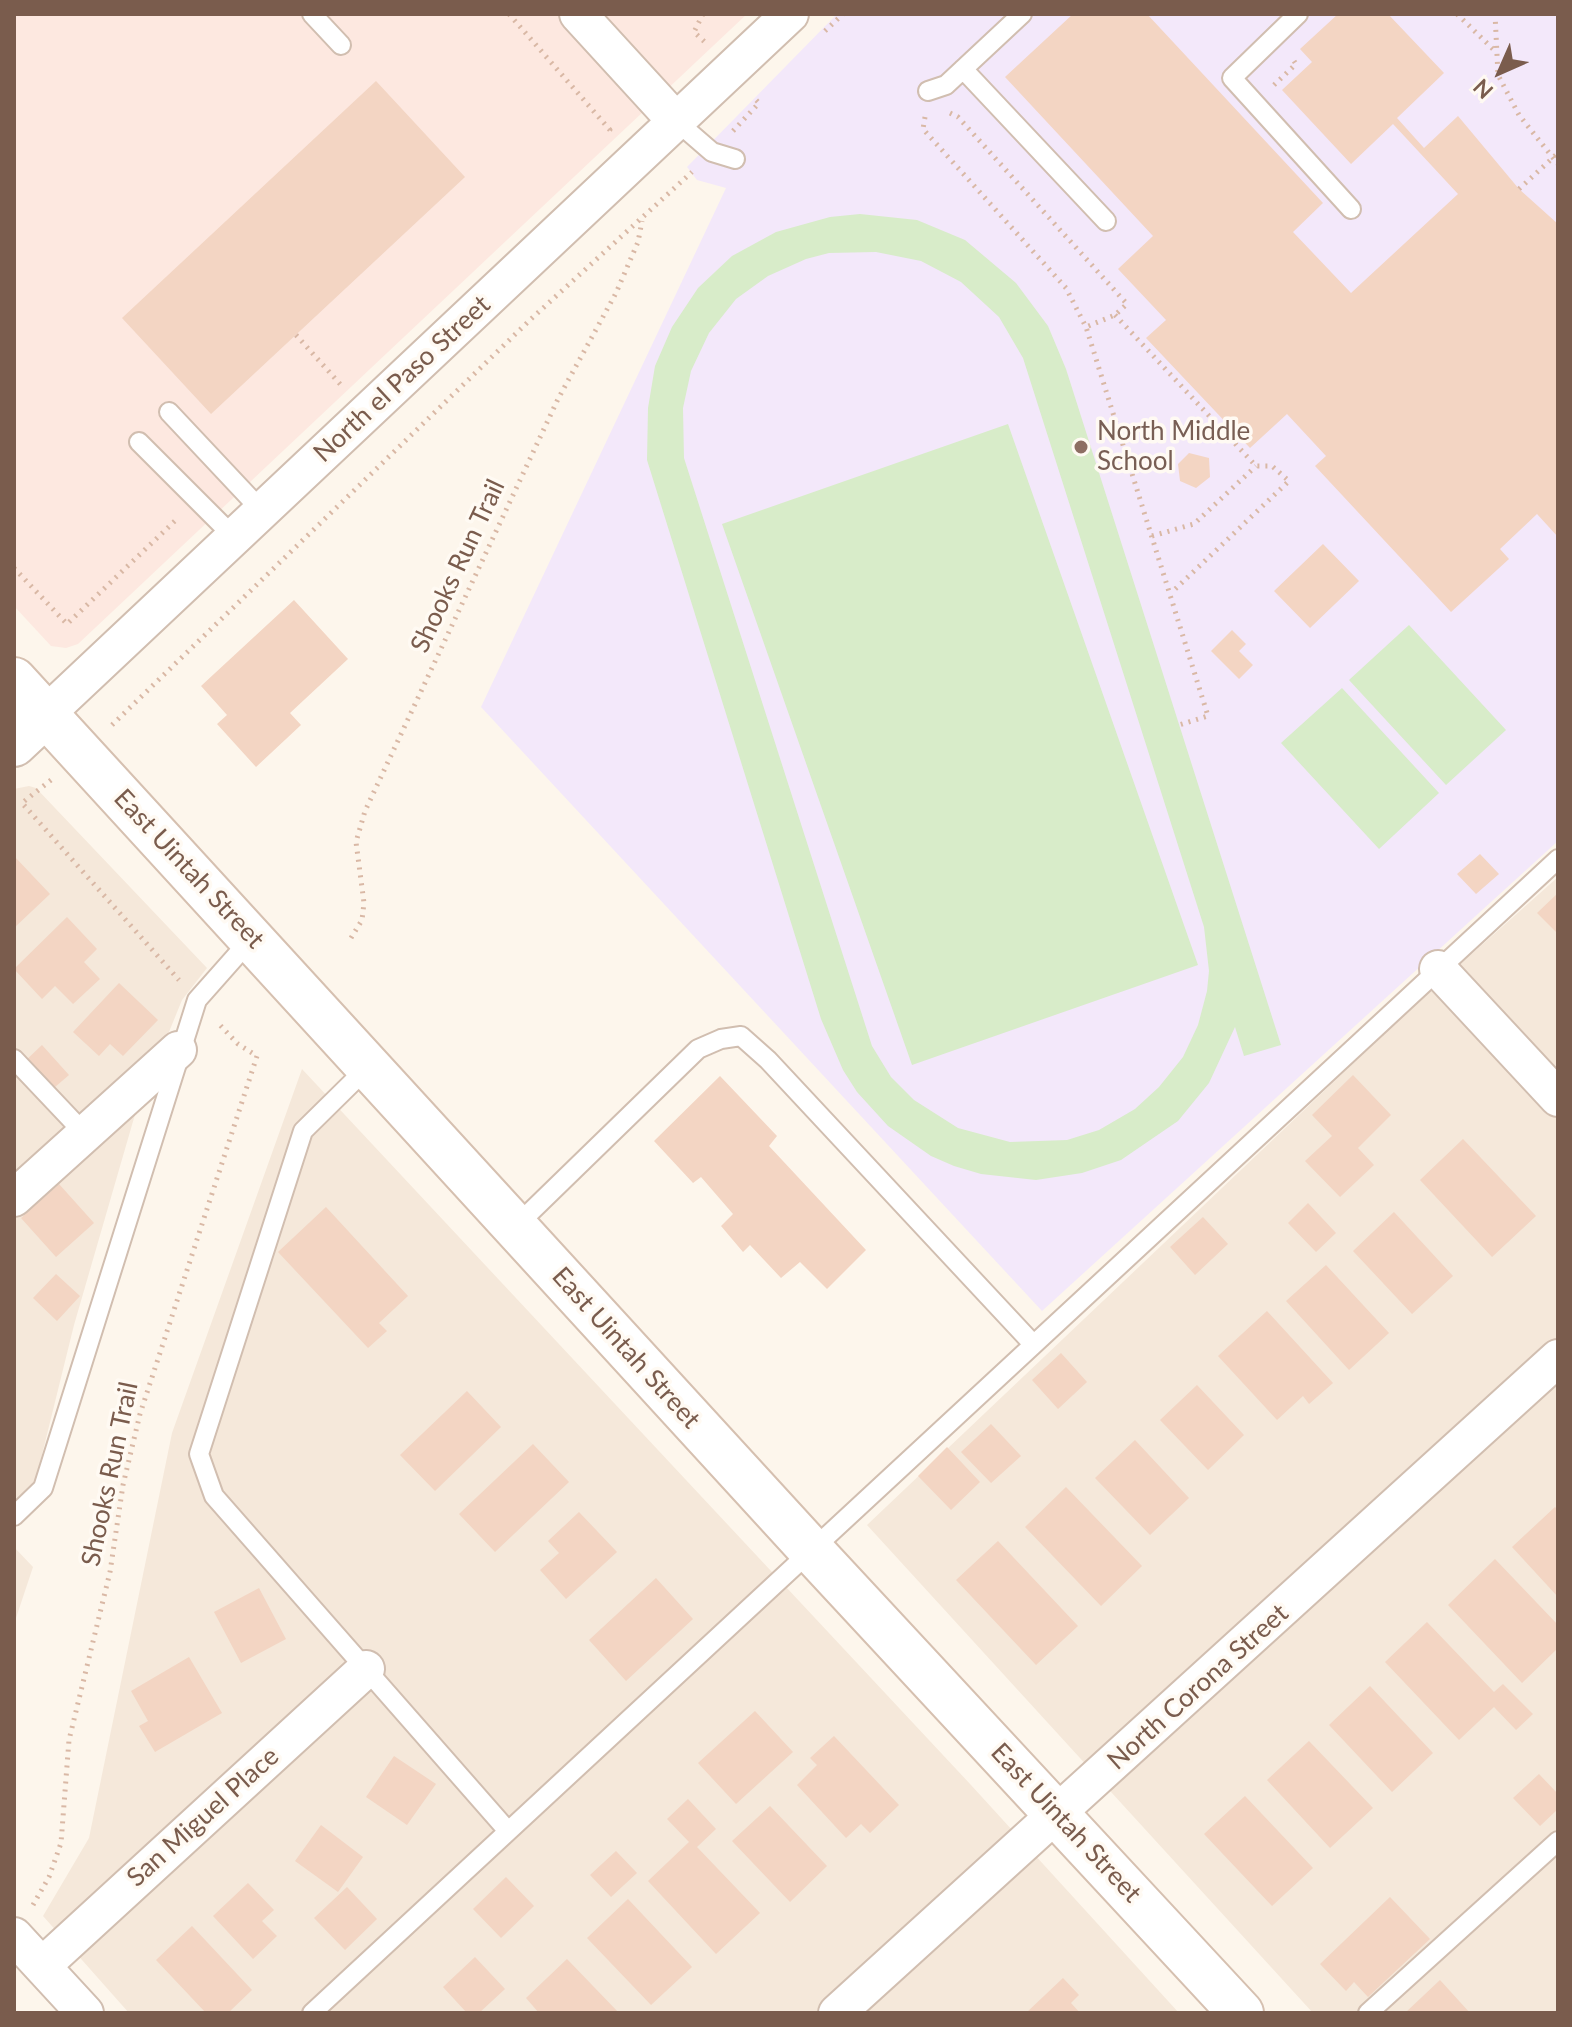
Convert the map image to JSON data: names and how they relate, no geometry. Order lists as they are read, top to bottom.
{
  "streets": {
    "main road": ["North el Paso Street", "East Uintah Street"],
    "street": ["North Corona Street", "San Miguel Place"],
    "path": ["Shooks Run Trail"]
  },
  "crossings": [
    ["North el Paso Street", "East Uintah Street"],
    ["Shooks Run Trail", "East Uintah Street"],
    ["East Uintah Street", "North Corona Street"]
  ],
  "places": ["North Middle School"],
  "north": "bottom left"
}
